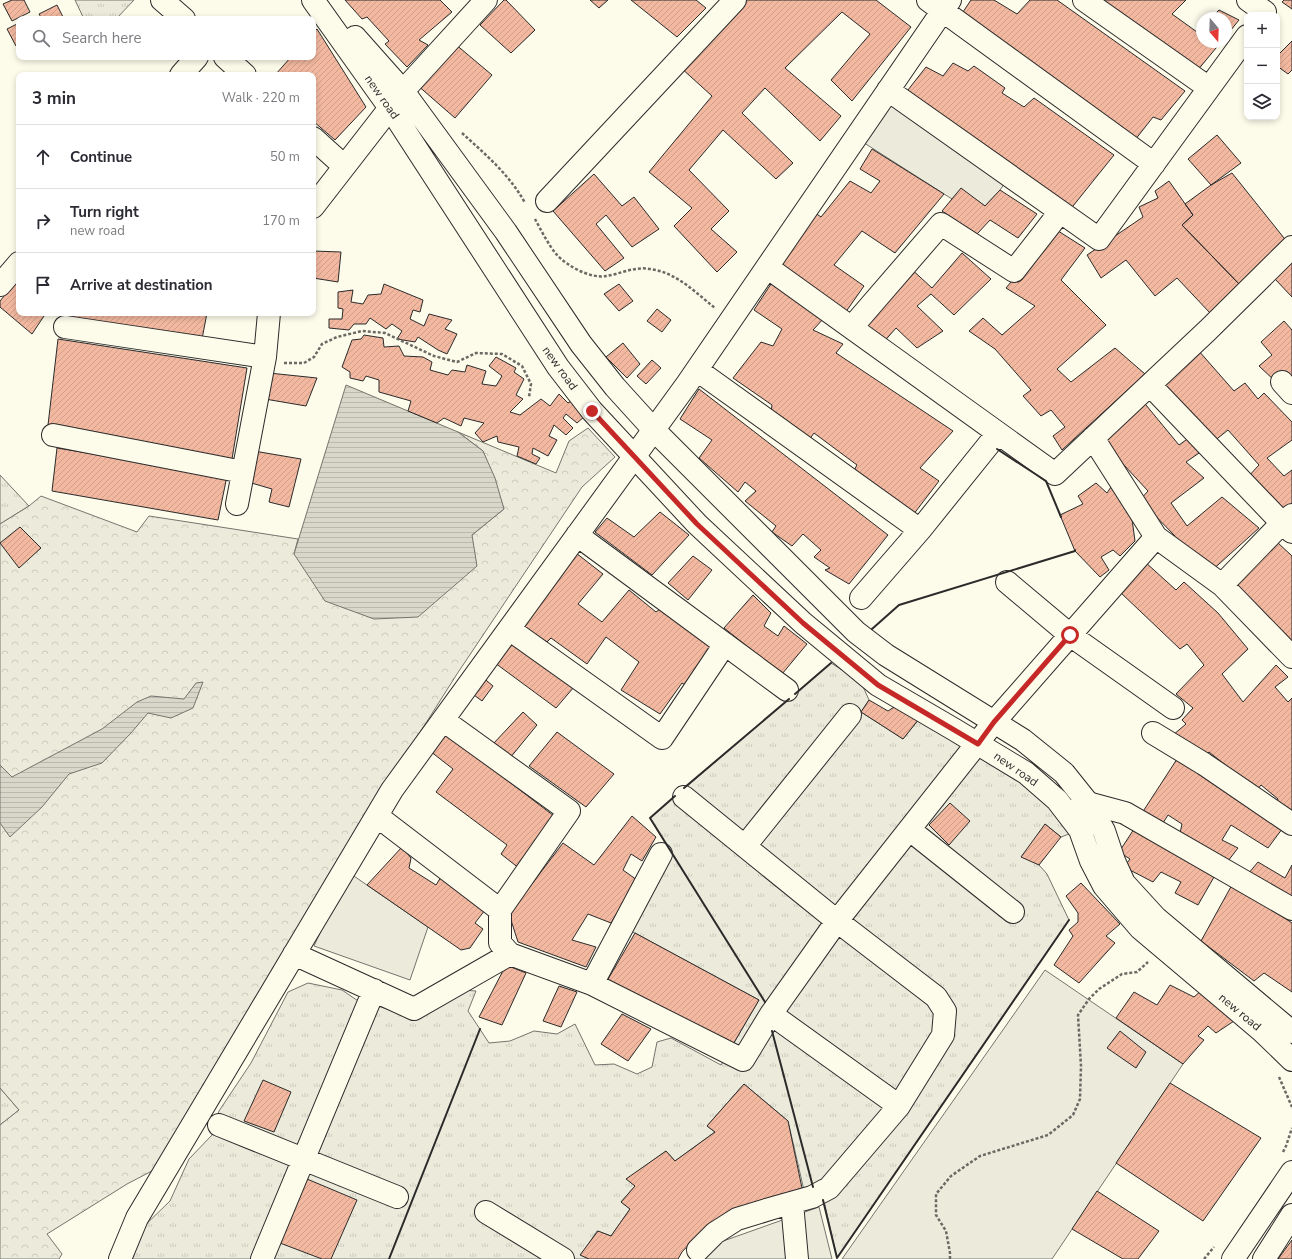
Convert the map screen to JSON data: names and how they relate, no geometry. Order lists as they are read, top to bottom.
{
  "streets": {
    "street": ["new road"]
  },
  "north": "bottom",
  "page": {
    "map_buttons": ["+", "−"],
    "search": "Search here",
    "heading": ["3 min", "Walk · 220 m"],
    "list": [
      ["Continue", "50 m"],
      ["Turn right", "new road", "170 m"],
      "Arrive at destination"
    ]
  }
}
